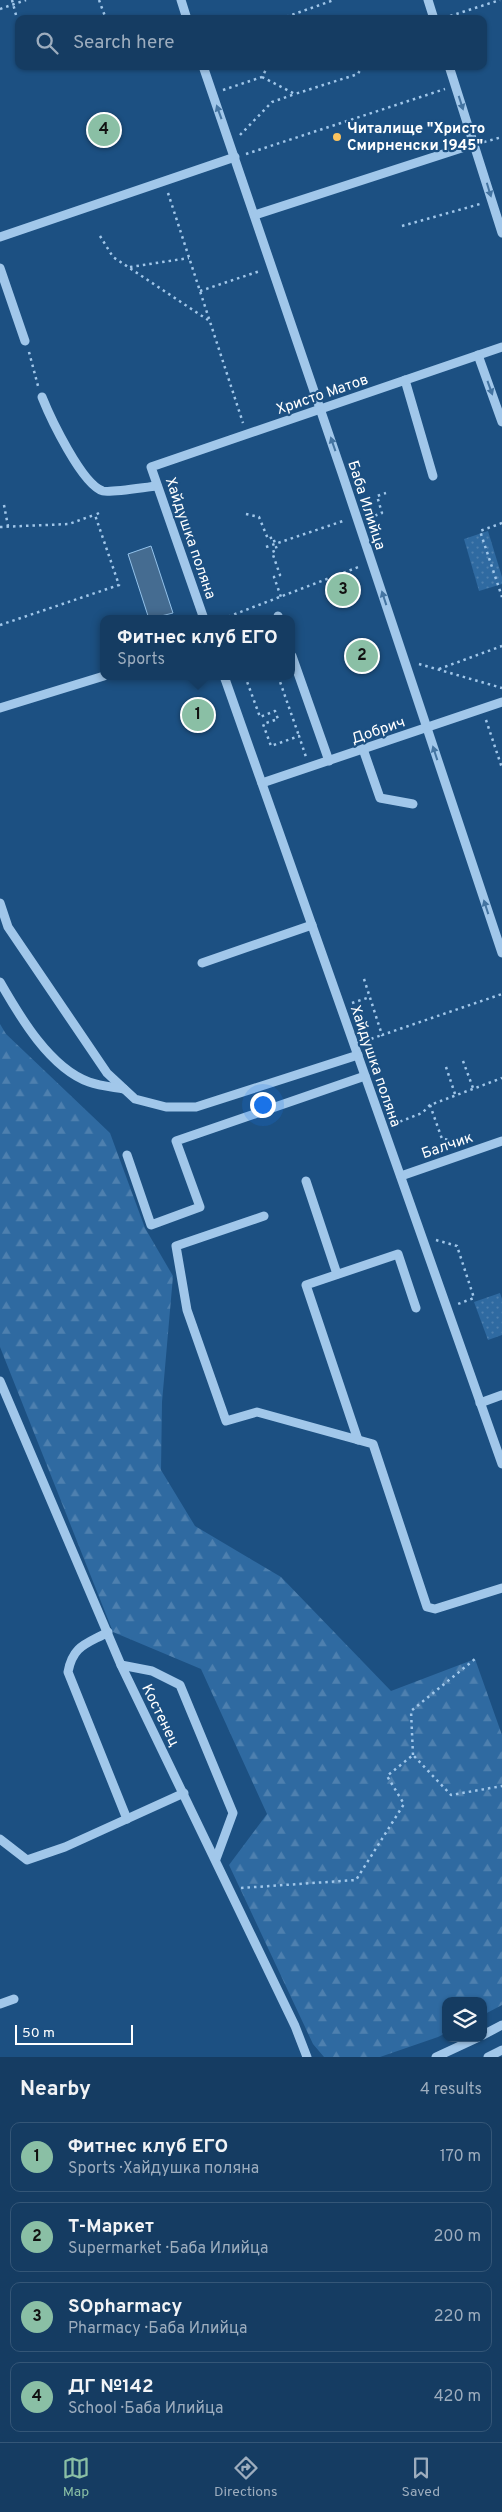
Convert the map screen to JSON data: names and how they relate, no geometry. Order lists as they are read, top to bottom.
{
  "streets": {
    "street": [
      "Христо Матов",
      "Баба Илийца",
      "Хайдушка поляна",
      "Добрич",
      "Балчик",
      "Костенец"
    ]
  },
  "crossings": [
    ["Христо Матов", "Баба Илийца"],
    ["Христо Матов", "Хайдушка поляна"],
    ["Баба Илийца", "Добрич"],
    ["Хайдушка поляна", "Добрич"],
    ["Хайдушка поляна", "Балчик"]
  ],
  "one_way": ["Баба Илийца"],
  "places": ["Читалище \"Христо Смирненски 1945\""],
  "scale_bar": "50 m",
  "page": {
    "search": "Search here",
    "pins": [
      "4",
      "3",
      "2",
      "1"
    ],
    "popup": ["Фитнес клуб ЕГО", "Sports"],
    "scale": "50 m",
    "heading": ["Nearby", "4 results"],
    "list": [
      {
        "mark": "1",
        "name": "Фитнес клуб ЕГО",
        "note": "Sports · Хайдушка поляна",
        "value": "170 m"
      },
      {
        "mark": "2",
        "name": "Т-Маркет",
        "note": "Supermarket · Баба Илийца",
        "value": "200 m"
      },
      {
        "mark": "3",
        "name": "SOpharmacy",
        "note": "Pharmacy · Баба Илийца",
        "value": "220 m"
      },
      {
        "mark": "4",
        "name": "ДГ №142",
        "note": "School · Баба Илийца",
        "value": "420 m"
      }
    ],
    "nav": ["Map", "Directions", "Saved"]
  }
}
